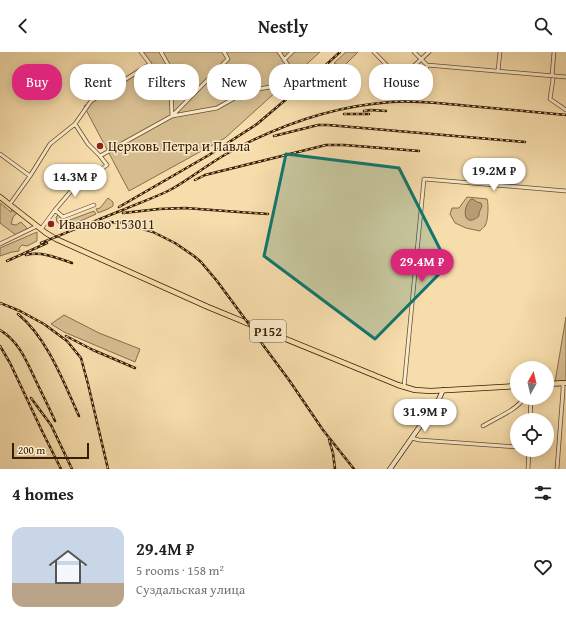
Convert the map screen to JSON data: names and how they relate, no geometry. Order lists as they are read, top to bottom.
{
  "streets": {
    "main road": ["Р152"]
  },
  "places": ["Церковь Петра и Павла", "Иваново 153011"],
  "scale_bar": "200 m",
  "north": "top",
  "page": {
    "header": "Nestly",
    "chip": [
      "Buy",
      "Rent",
      "Filters",
      "New",
      "Apartment",
      "House"
    ],
    "price": [
      "19.2M ₽",
      "14.3M ₽",
      "29.4M ₽",
      "31.9M ₽"
    ],
    "scale": "200 m",
    "heading": "4 homes",
    "list": [
      {
        "name": "29.4M ₽",
        "note": "5 rooms · 158 m² · Суздальская улица"
      }
    ]
  }
}
